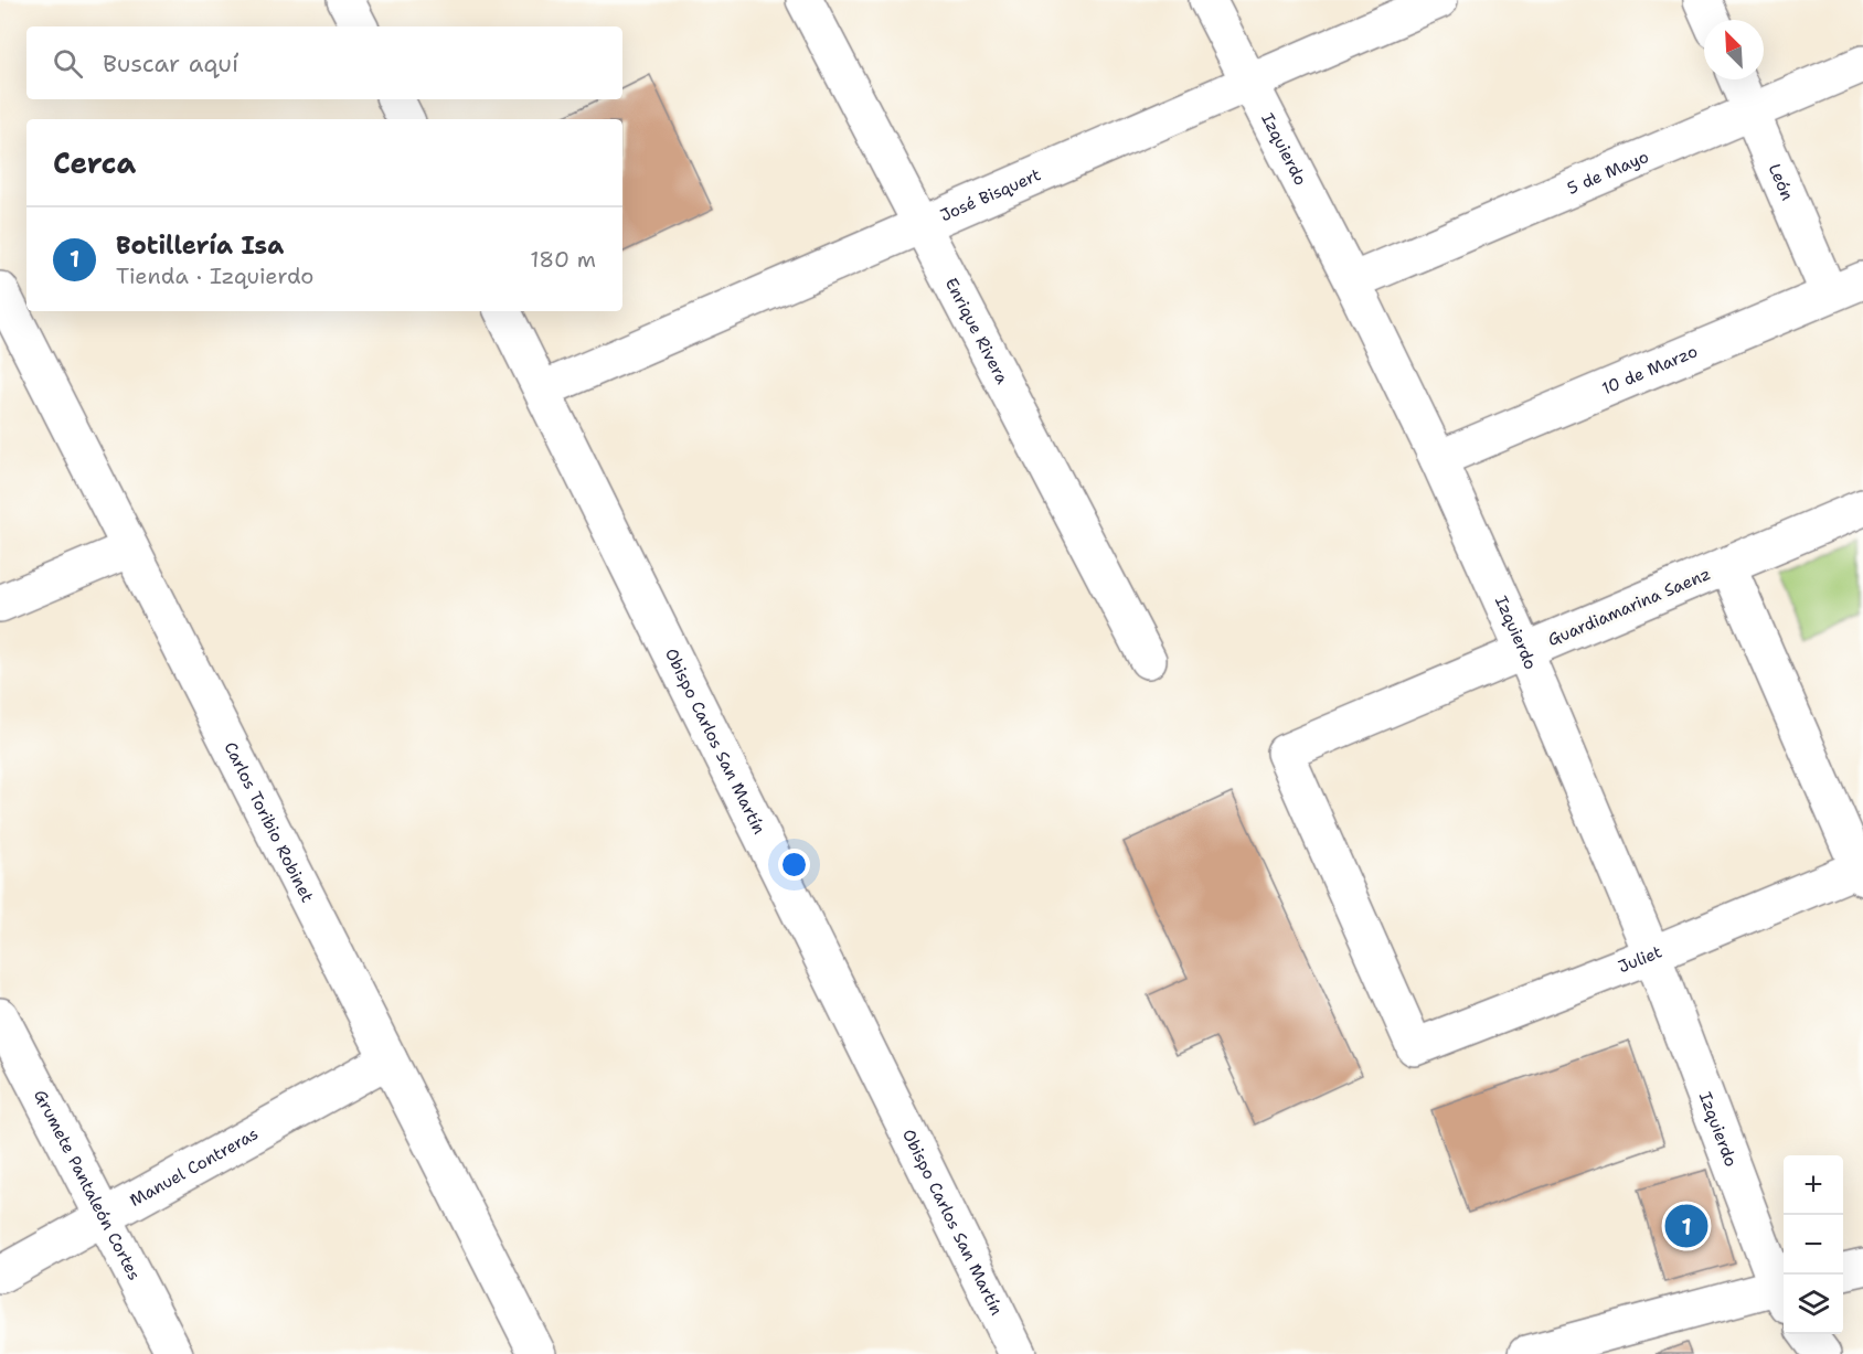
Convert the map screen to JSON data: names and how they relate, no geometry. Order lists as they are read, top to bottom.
{
  "streets": {
    "street": [
      "Izquierdo",
      "5 de Mayo",
      "León",
      "José Bisquert",
      "Enrique Rivera",
      "10 de Marzo",
      "Guardiamarina Saenz",
      "Obispo Carlos San Martín",
      "Carlos Toribio Robinet",
      "Juliet",
      "Manuel Contreras",
      "Grumete Pantaleón Cortes"
    ]
  },
  "crossings": [
    ["Izquierdo", "5 de Mayo"],
    ["Izquierdo", "José Bisquert"],
    ["Izquierdo", "10 de Marzo"],
    ["Izquierdo", "Guardiamarina Saenz"],
    ["Izquierdo", "Juliet"],
    ["5 de Mayo", "León"],
    ["León", "10 de Marzo"],
    ["José Bisquert", "Enrique Rivera"],
    ["José Bisquert", "Obispo Carlos San Martín"],
    ["Guardiamarina Saenz", "Juliet"],
    ["Carlos Toribio Robinet", "Manuel Contreras"],
    ["Manuel Contreras", "Grumete Pantaleón Cortes"]
  ],
  "north": "top left",
  "page": {
    "search": "Buscar aquí",
    "heading": "Cerca",
    "list": [
      {
        "mark": "1",
        "name": "Botillería Isa",
        "note": "Tienda · Izquierdo",
        "value": "180 m"
      }
    ],
    "map_buttons": ["+", "−"],
    "pins": "1"
  }
}
